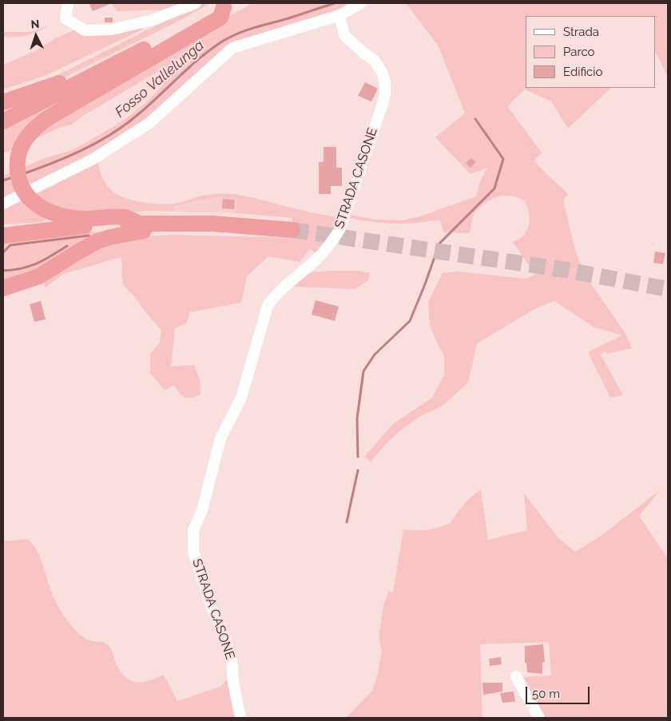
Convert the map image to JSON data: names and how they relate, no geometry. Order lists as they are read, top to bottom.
{
  "streets": {
    "street": ["STRADA CASONE"]
  },
  "water": ["Fosso Vallelunga"],
  "legend": ["Strada", "Parco", "Edificio"],
  "scale_bar": "50 m",
  "north": "top"
}
